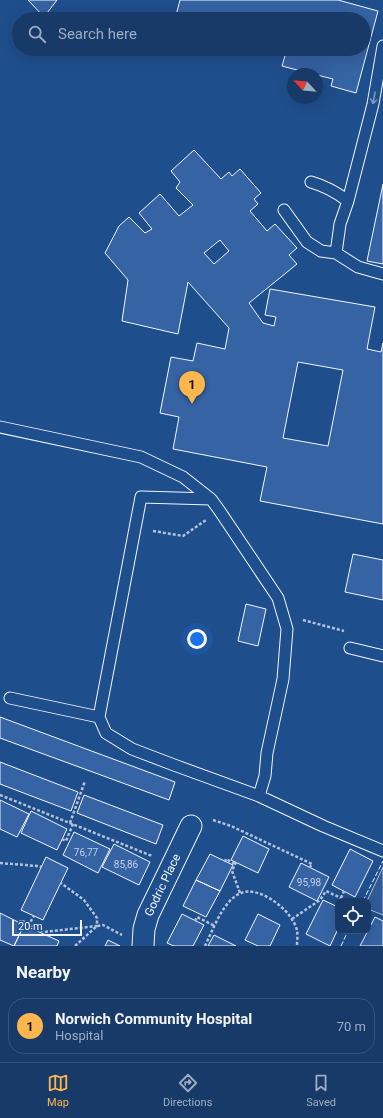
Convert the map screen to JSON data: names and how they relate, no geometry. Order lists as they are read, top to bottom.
{
  "streets": {
    "street": ["Godric Place"]
  },
  "house_numbers": ["76,77", "85,86", "95,98"],
  "scale_bar": "20 m",
  "north": "top left",
  "page": {
    "search": "Search here",
    "pins": "1",
    "scale": "20 m",
    "heading": "Nearby",
    "list": [
      {
        "mark": "1",
        "name": "Norwich Community Hospital",
        "note": "Hospital",
        "value": "70 m"
      }
    ],
    "nav": ["Map", "Directions", "Saved"]
  }
}
